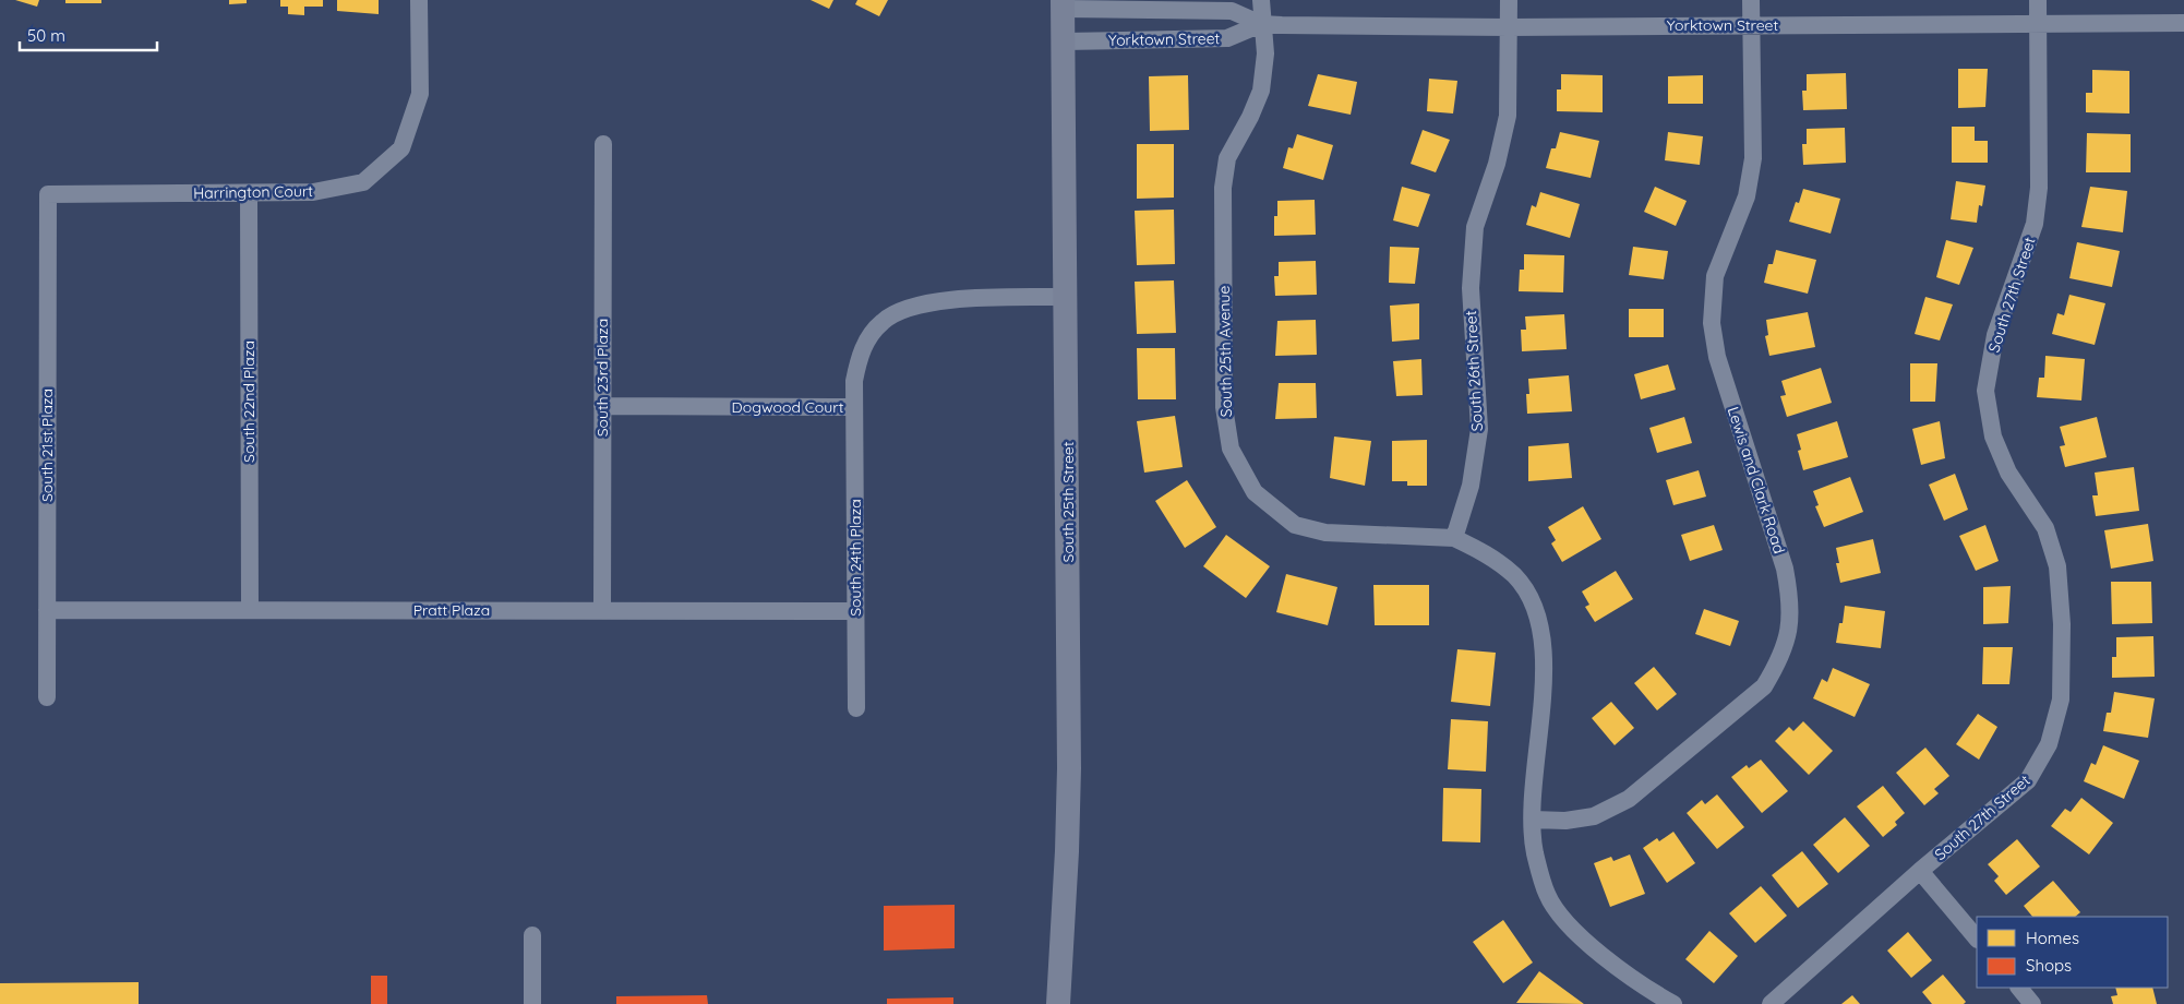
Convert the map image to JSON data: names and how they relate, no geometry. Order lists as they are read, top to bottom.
{
  "streets": {
    "street": [
      "Yorktown Street",
      "Harrington Court",
      "South 27th Street",
      "South 25th Avenue",
      "South 26th Street",
      "South 23rd Plaza",
      "South 22nd Plaza",
      "Dogwood Court",
      "South 21st Plaza",
      "Lewis and Clark Road",
      "South 25th Street",
      "South 24th Plaza",
      "Pratt Plaza"
    ]
  },
  "crossings": [
    ["Yorktown Street", "South 27th Street"],
    ["Yorktown Street", "South 25th Avenue"],
    ["Yorktown Street", "South 26th Street"],
    ["Yorktown Street", "Lewis and Clark Road"],
    ["Yorktown Street", "South 25th Street"],
    ["Harrington Court", "South 22nd Plaza"],
    ["Harrington Court", "South 21st Plaza"],
    ["South 25th Avenue", "South 26th Street"],
    ["South 23rd Plaza", "Dogwood Court"],
    ["South 23rd Plaza", "Pratt Plaza"],
    ["South 22nd Plaza", "Pratt Plaza"],
    ["Dogwood Court", "South 25th Street"],
    ["Dogwood Court", "South 24th Plaza"],
    ["South 21st Plaza", "Pratt Plaza"],
    ["South 24th Plaza", "Pratt Plaza"]
  ],
  "legend": ["Homes", "Shops"],
  "scale_bar": "50 m"
}
